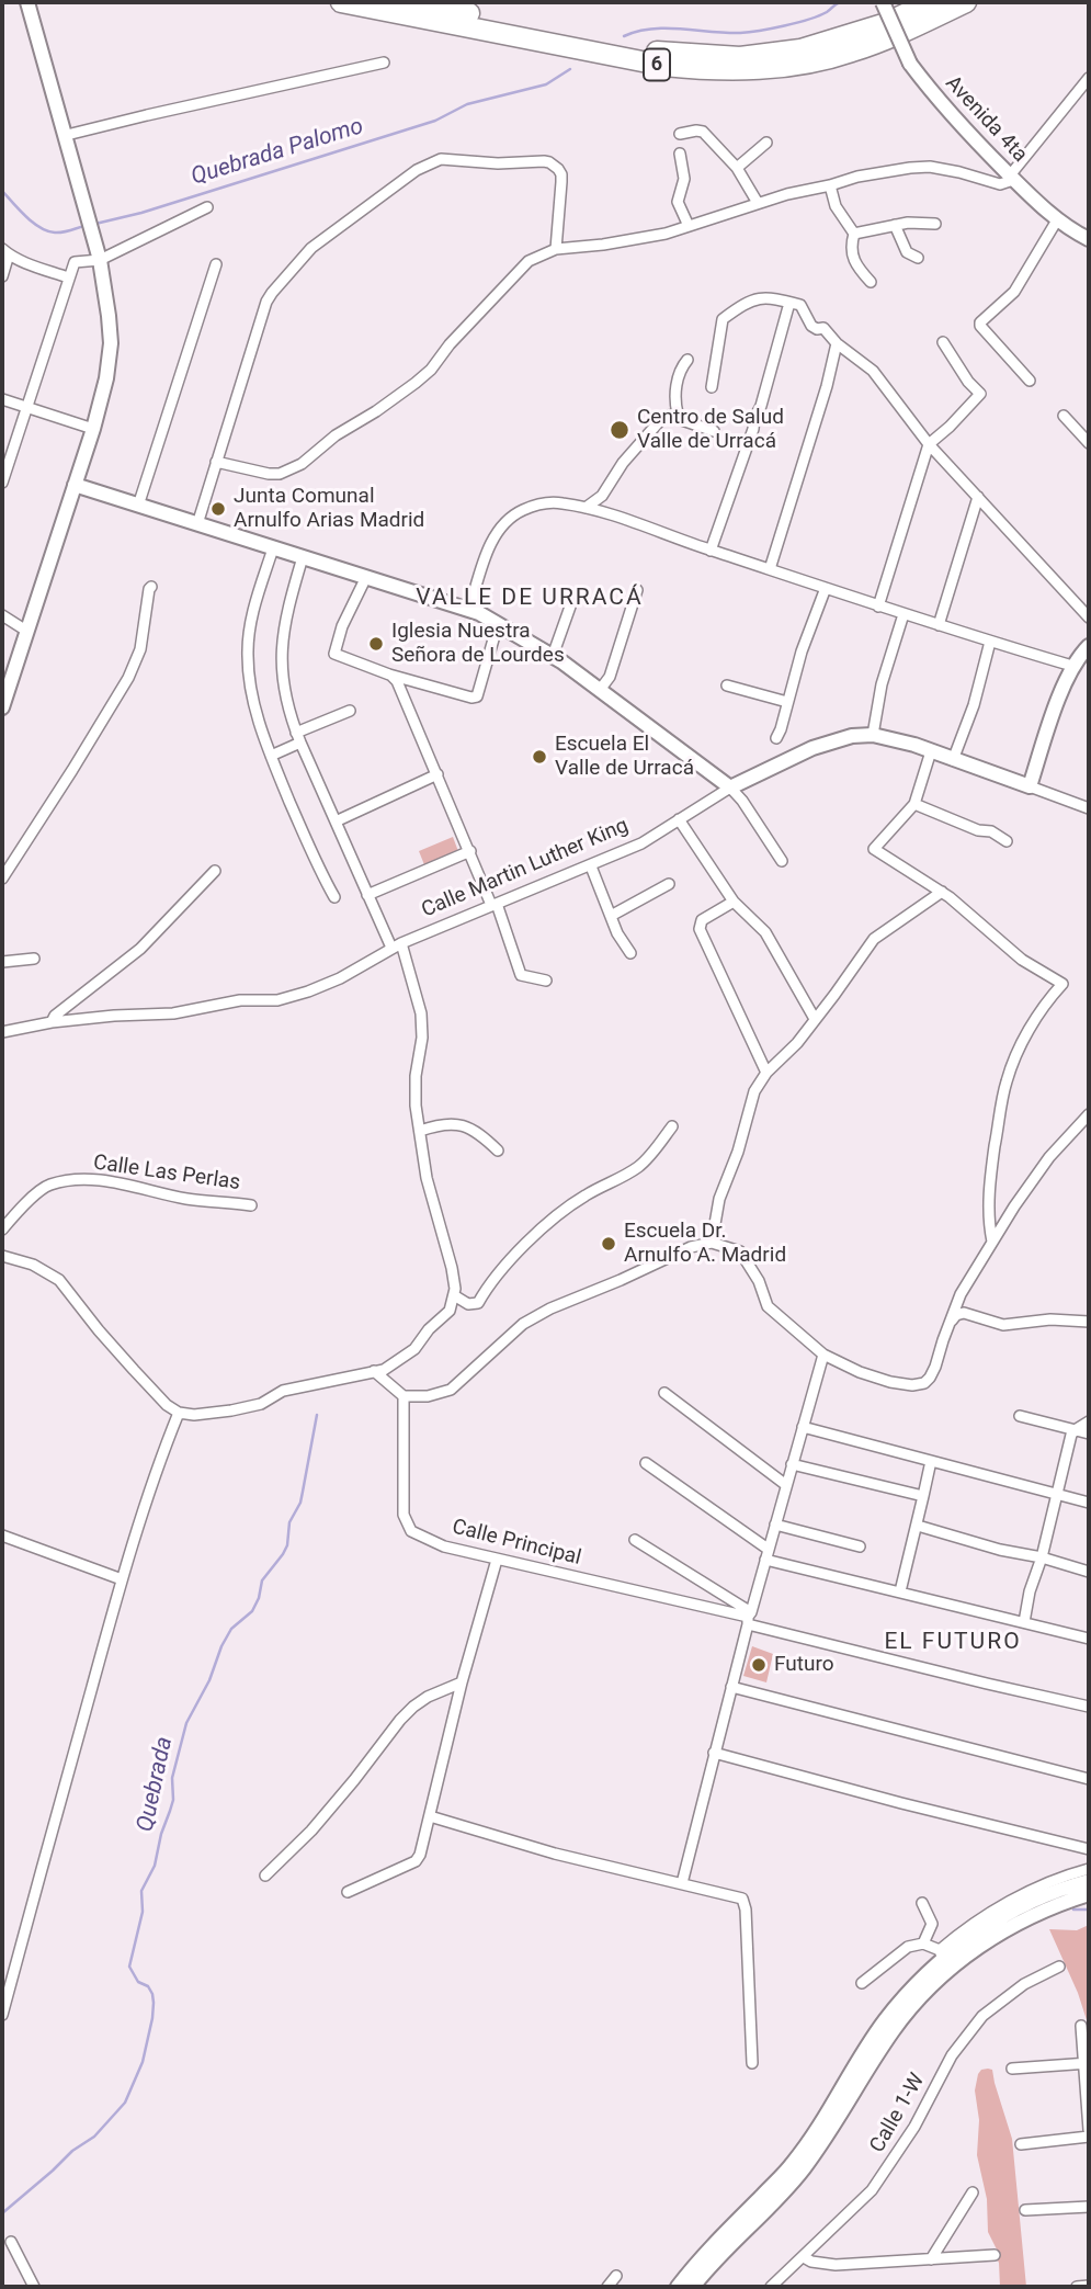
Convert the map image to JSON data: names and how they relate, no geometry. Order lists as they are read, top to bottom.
{
  "streets": {
    "highway": ["6"],
    "street": [
      "Avenida 4ta",
      "Calle Martin Luther King",
      "Calle Las Perlas",
      "Calle Principal",
      "Calle 1-W"
    ]
  },
  "districts": ["VALLE DE URRACÁ", "EL FUTURO"],
  "water": ["Quebrada Palomo", "Quebrada"],
  "places": [
    "Centro de Salud Valle de Urracá",
    "Junta Comunal Arnulfo Arias Madrid",
    "Iglesia Nuestra Señora de Lourdes",
    "Escuela El Valle de Urracá",
    "Escuela Dr. Arnulfo A. Madrid",
    "Futuro"
  ]
}
